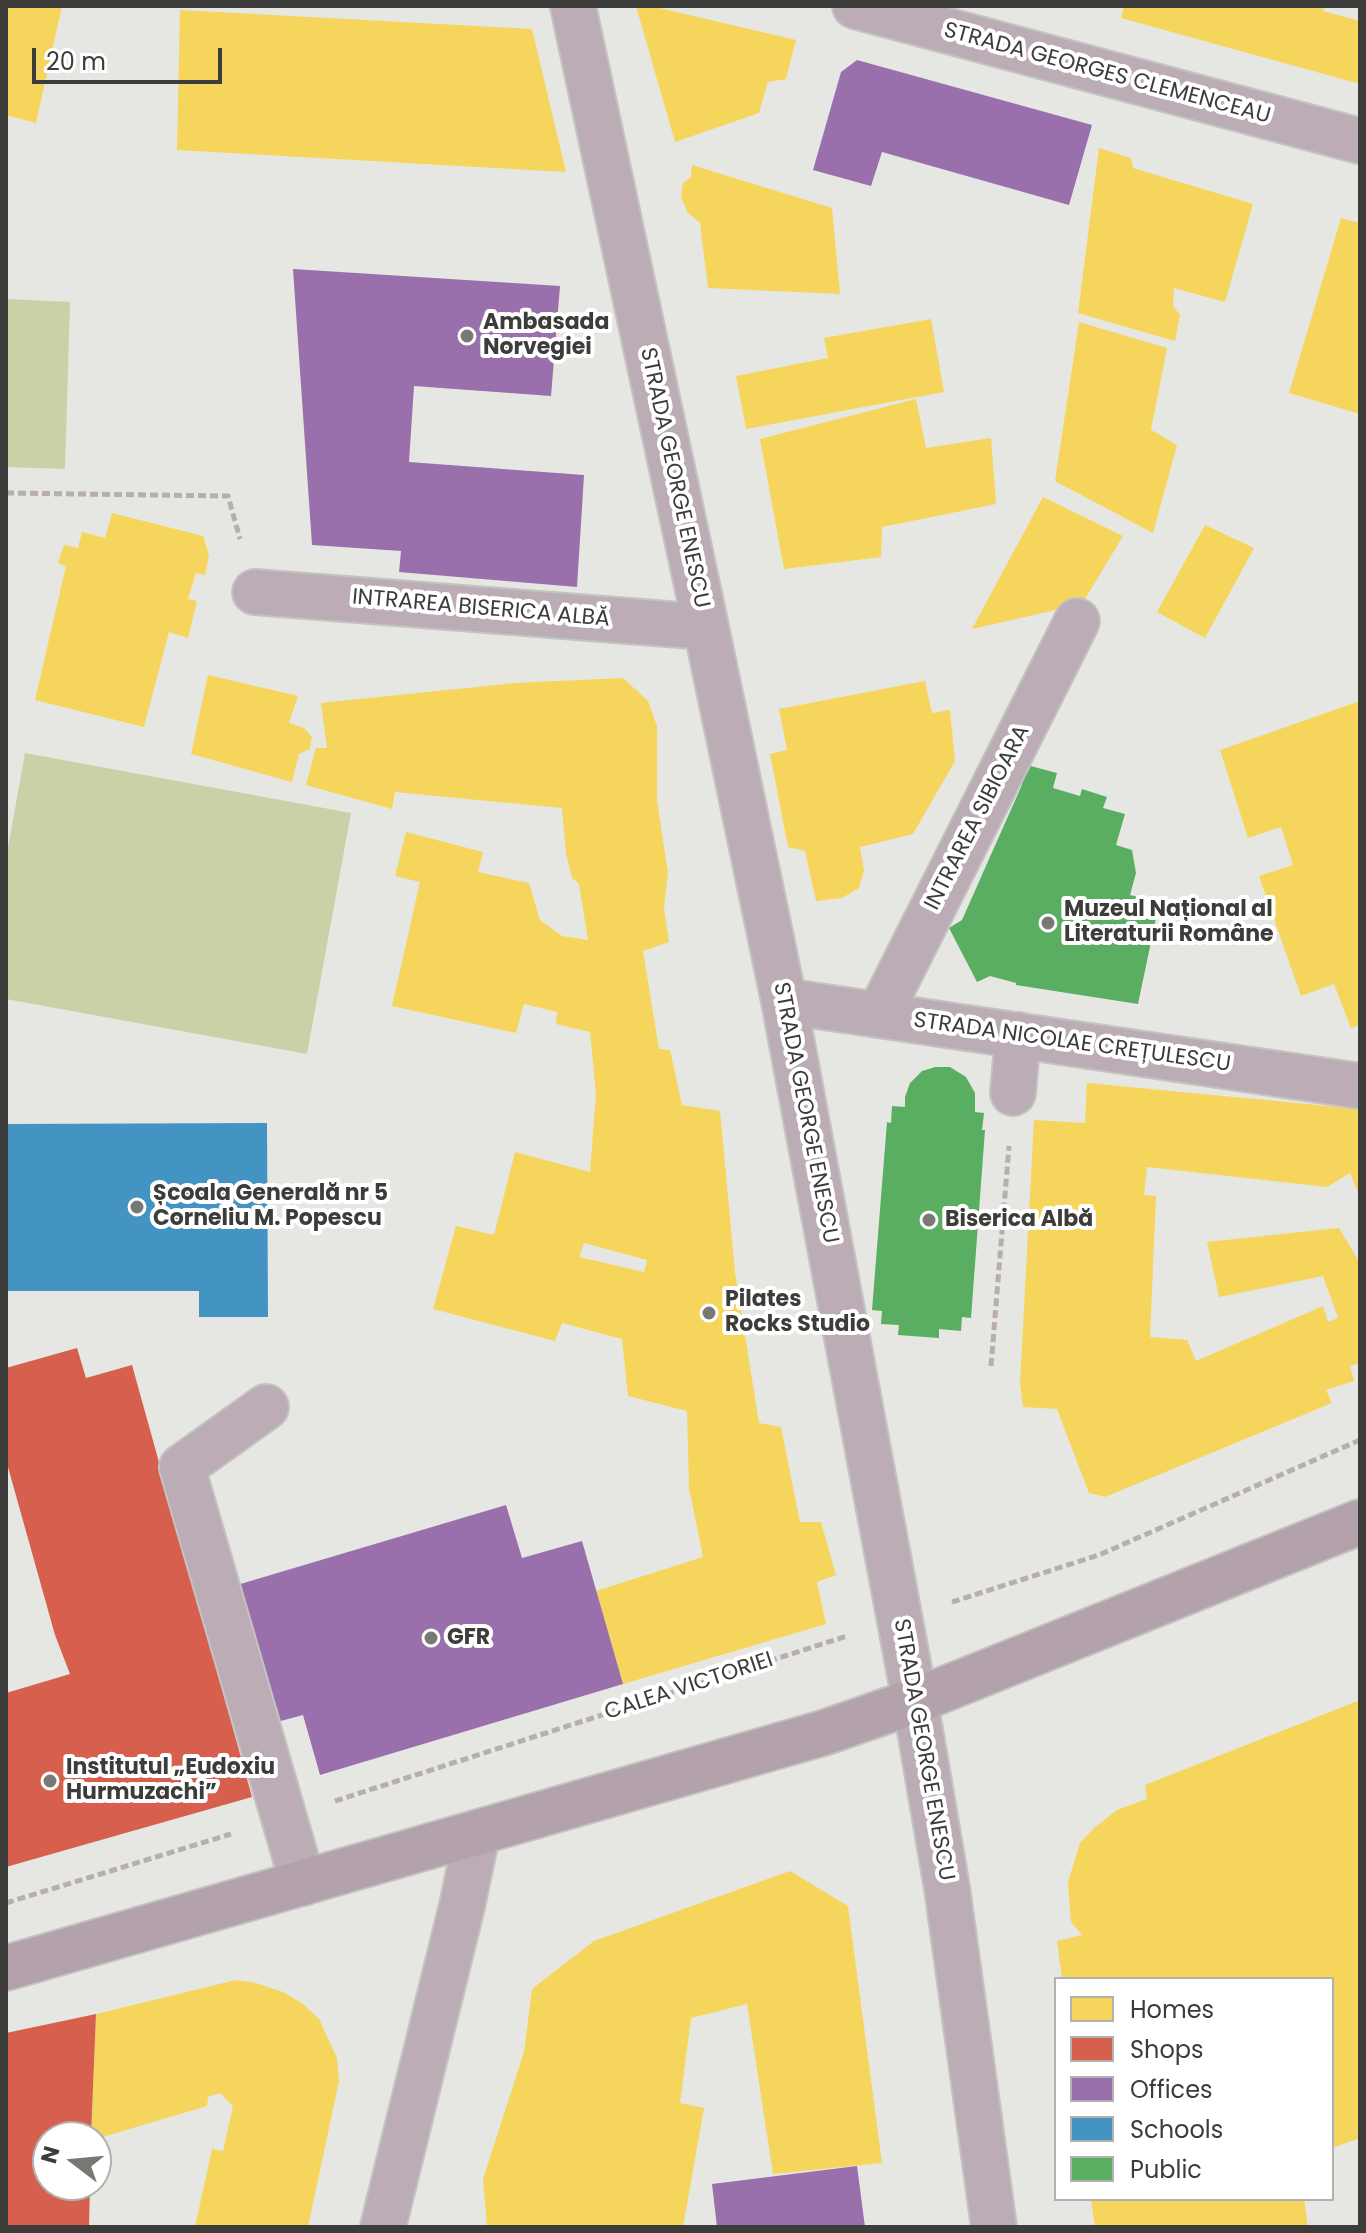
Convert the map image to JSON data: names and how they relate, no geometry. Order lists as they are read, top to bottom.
{
  "streets": {
    "street": [
      "STRADA GEORGES CLEMENCEAU",
      "STRADA GEORGE ENESCU",
      "INTRAREA BISERICA ALBĂ",
      "INTRAREA SIBIOARA",
      "STRADA NICOLAE CREȚULESCU"
    ],
    "path": ["CALEA VICTORIEI"]
  },
  "crossings": [
    ["STRADA GEORGE ENESCU", "INTRAREA BISERICA ALBĂ"],
    ["STRADA GEORGE ENESCU", "STRADA NICOLAE CREȚULESCU"],
    ["STRADA GEORGE ENESCU", "CALEA VICTORIEI"],
    ["INTRAREA SIBIOARA", "STRADA NICOLAE CREȚULESCU"]
  ],
  "places": [
    "Ambasada Norvegiei",
    "Muzeul Național al Literaturii Române",
    "Școala Generală nr 5 Corneliu M. Popescu",
    "Biserica Albă",
    "Pilates Rocks Studio",
    "GFR",
    "Institutul „Eudoxiu Hurmuzachi”"
  ],
  "legend": [
    "Homes",
    "Shops",
    "Offices",
    "Schools",
    "Public"
  ],
  "scale_bar": "20 m",
  "north": "left"
}
